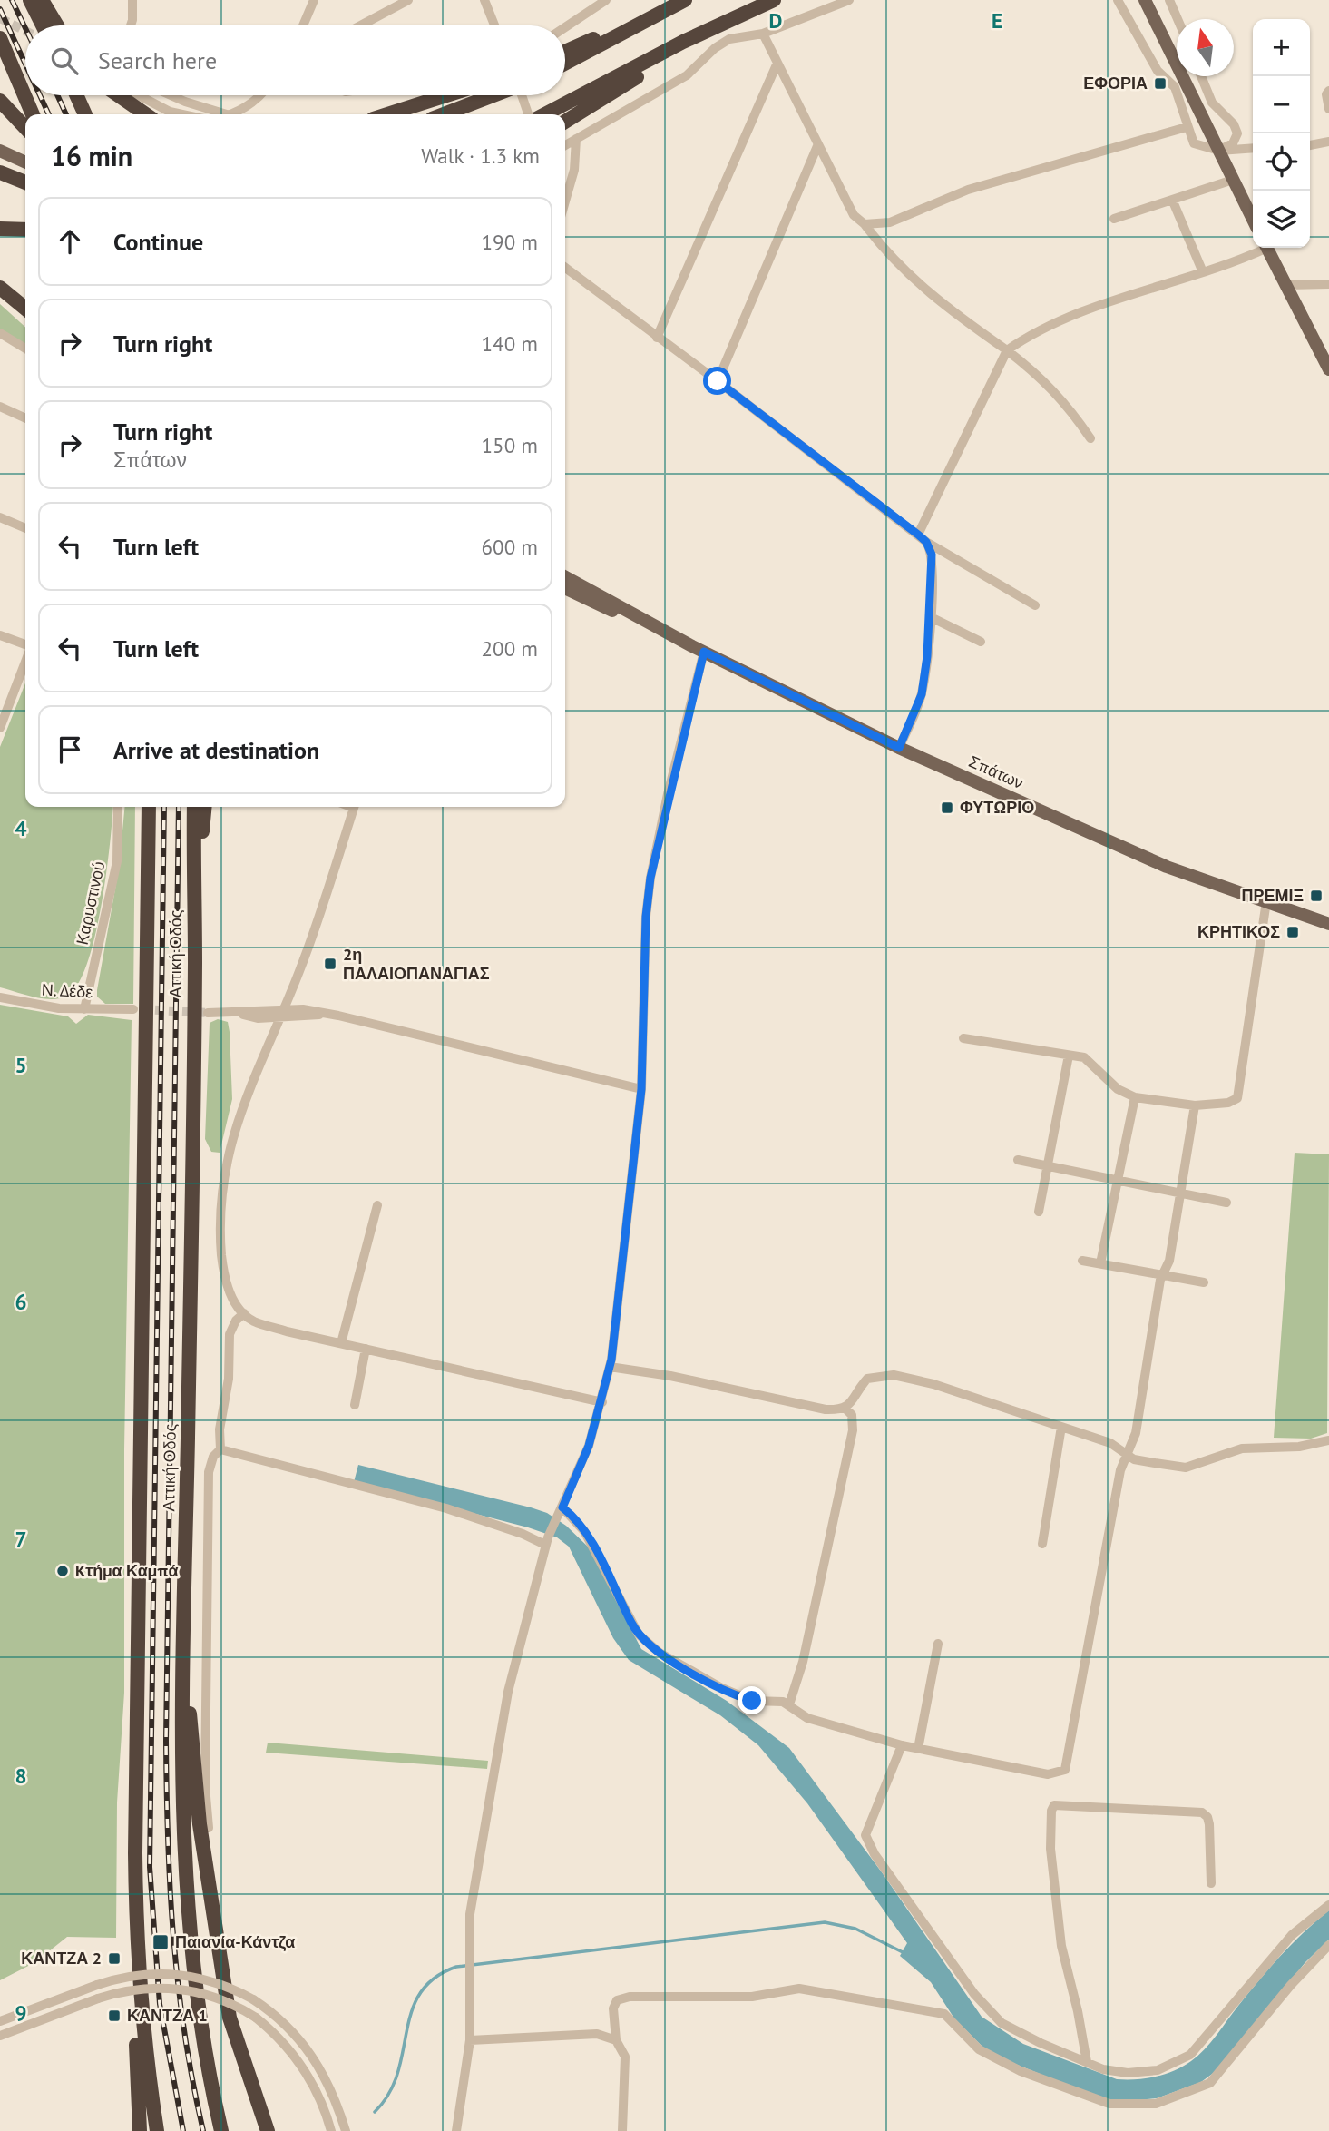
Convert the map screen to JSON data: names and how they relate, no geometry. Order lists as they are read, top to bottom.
{
  "streets": {
    "highway": ["Αττική Οδός"],
    "main road": ["Σπάτων"],
    "street": ["Καρυστινού", "Ν. Δέδε"]
  },
  "crossings": [
    ["Καρυστινού", "Ν. Δέδε"]
  ],
  "places": {
    "transit": [
      "ΕΦΟΡΙΑ",
      "ΦΥΤΩΡΙΟ",
      "ΠΡΕΜΙΞ",
      "ΚΡΗΤΙΚΟΣ",
      "2η ΠΑΛΑΙΟΠΑΝΑΓΙΑΣ",
      "Παιανία-Κάντζα",
      "ΚΑΝΤΖΑ 2",
      "ΚΑΝΤΖΑ 1"
    ],
    "other": ["Kτήμα Καμπά"]
  },
  "north": "top",
  "page": {
    "map_buttons": ["+", "−"],
    "search": "Search here",
    "heading": ["16 min", "Walk · 1.3 km"],
    "list": [
      ["Continue", "190 m"],
      ["Turn right", "140 m"],
      ["Turn right", "Σπάτων", "150 m"],
      ["Turn left", "600 m"],
      ["Turn left", "200 m"],
      "Arrive at destination"
    ]
  },
  "grid": {
    "columns": ["D", "E"],
    "rows": [
      "4",
      "5",
      "6",
      "7",
      "8",
      "9"
    ]
  }
}
